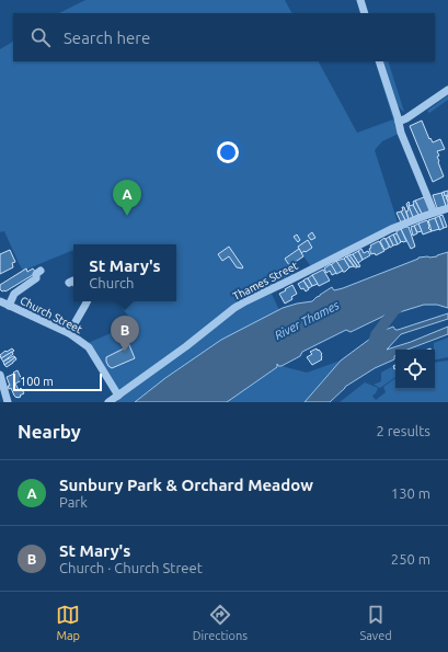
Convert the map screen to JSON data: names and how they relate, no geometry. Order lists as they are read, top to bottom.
{
  "streets": {
    "street": ["Thames Street", "Church Street"]
  },
  "crossings": [
    ["Thames Street", "Church Street"]
  ],
  "water": ["River Thames"],
  "scale_bar": "100 m",
  "page": {
    "search": "Search here",
    "pins": ["A", "B"],
    "popup": ["St Mary's", "Church"],
    "scale": "100 m",
    "heading": ["Nearby", "2 results"],
    "list": [
      {
        "mark": "A",
        "name": "Sunbury Park & Orchard Meadow",
        "note": "Park",
        "value": "130 m"
      },
      {
        "mark": "B",
        "name": "St Mary's",
        "note": "Church · Church Street",
        "value": "250 m"
      }
    ],
    "nav": ["Map", "Directions", "Saved"]
  }
}
